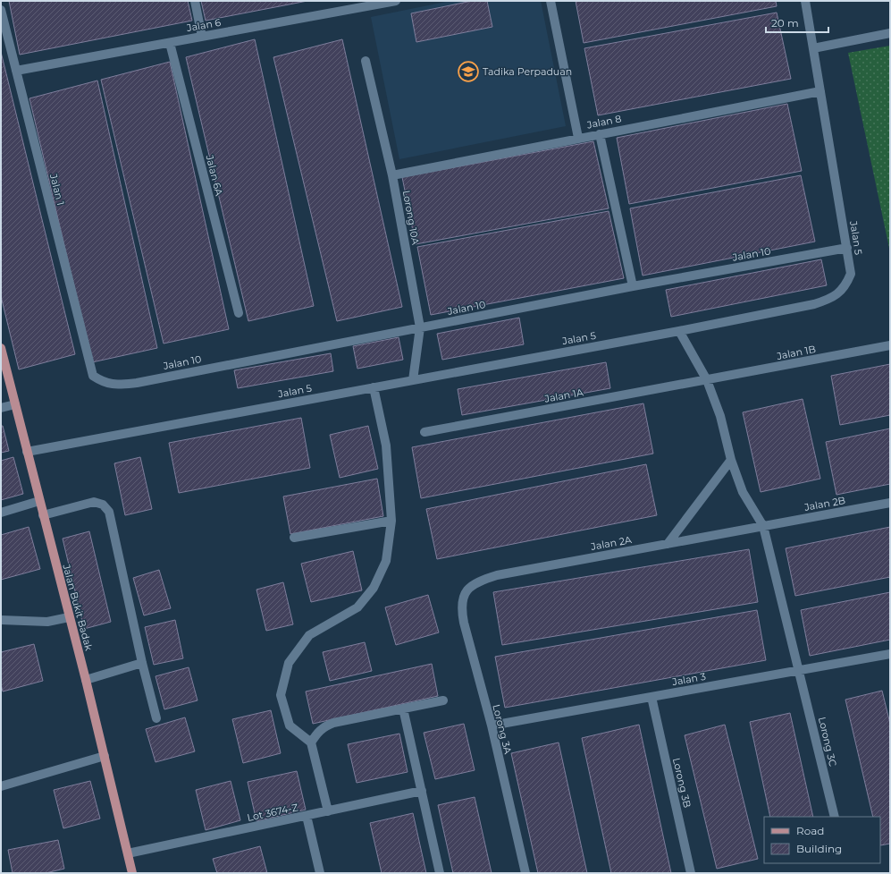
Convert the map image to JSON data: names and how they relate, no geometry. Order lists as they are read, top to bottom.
{
  "streets": {
    "main road": ["Jalan Bukit Badak"],
    "street": [
      "Jalan 6",
      "Jalan 8",
      "Jalan 6A",
      "Jalan 1",
      "Lorong 10A",
      "Jalan 5",
      "Jalan 10",
      "Jalan 1B",
      "Jalan 1A",
      "Jalan 2B",
      "Jalan 2A",
      "Jalan 3",
      "Lorong 3A",
      "Lorong 3C",
      "Lorong 3B",
      "Lot 3674-Z"
    ]
  },
  "crossings": [
    ["Jalan 6", "Jalan 6A"],
    ["Jalan 6", "Jalan 1"],
    ["Jalan 8", "Lorong 10A"],
    ["Jalan 8", "Jalan 5"],
    ["Jalan 1", "Jalan 10"],
    ["Lorong 10A", "Jalan 5"],
    ["Lorong 10A", "Jalan 10"],
    ["Jalan 5", "Jalan 10"],
    ["Jalan 5", "Jalan Bukit Badak"],
    ["Jalan 5", "Lorong 3C"],
    ["Jalan 1B", "Jalan 1A"],
    ["Jalan 1B", "Lorong 3C"],
    ["Jalan 1A", "Lorong 3C"],
    ["Jalan 2B", "Jalan 2A"],
    ["Jalan 2B", "Lorong 3C"],
    ["Jalan 2A", "Lorong 3A"],
    ["Jalan 2A", "Lorong 3C"],
    ["Jalan Bukit Badak", "Lot 3674-Z"],
    ["Jalan 3", "Lorong 3A"],
    ["Jalan 3", "Lorong 3C"],
    ["Jalan 3", "Lorong 3B"]
  ],
  "places": {
    "school or university": ["Tadika Perpaduan"]
  },
  "legend": ["Road", "Building"],
  "scale_bar": "20 m"
}
